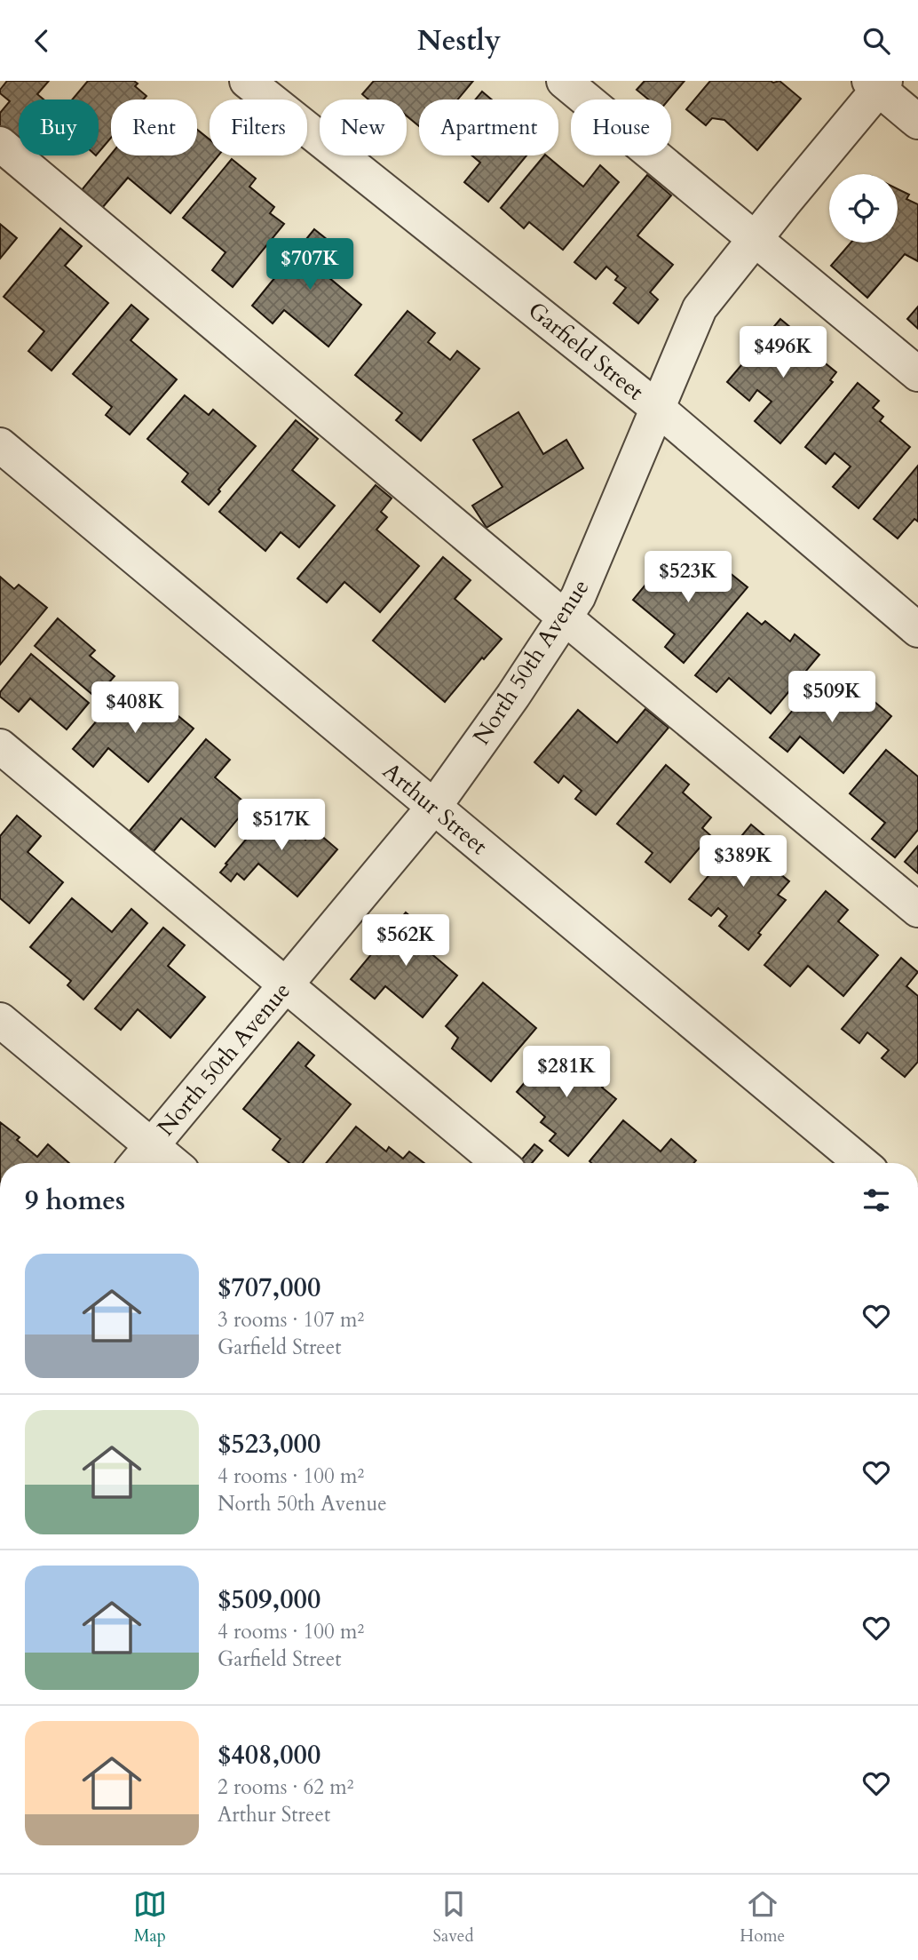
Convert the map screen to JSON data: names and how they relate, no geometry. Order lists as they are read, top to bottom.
{
  "streets": {
    "street": ["Garfield Street", "North 50th Avenue", "Arthur Street"]
  },
  "crossings": [
    ["Garfield Street", "North 50th Avenue"],
    ["North 50th Avenue", "Arthur Street"]
  ],
  "page": {
    "header": "Nestly",
    "chip": [
      "Buy",
      "Rent",
      "Filters",
      "New",
      "Apartment",
      "House"
    ],
    "price": [
      "$707K",
      "$496K",
      "$523K",
      "$509K",
      "$408K",
      "$517K",
      "$389K",
      "$562K",
      "$281K"
    ],
    "heading": "9 homes",
    "list": [
      {
        "name": "$707,000",
        "note": "3 rooms · 107 m² · Garfield Street"
      },
      {
        "name": "$523,000",
        "note": "4 rooms · 100 m² · North 50th Avenue"
      },
      {
        "name": "$509,000",
        "note": "4 rooms · 100 m² · Garfield Street"
      },
      {
        "name": "$408,000",
        "note": "2 rooms · 62 m² · Arthur Street"
      }
    ],
    "tabs": ["Map", "Saved", "Home"]
  }
}
